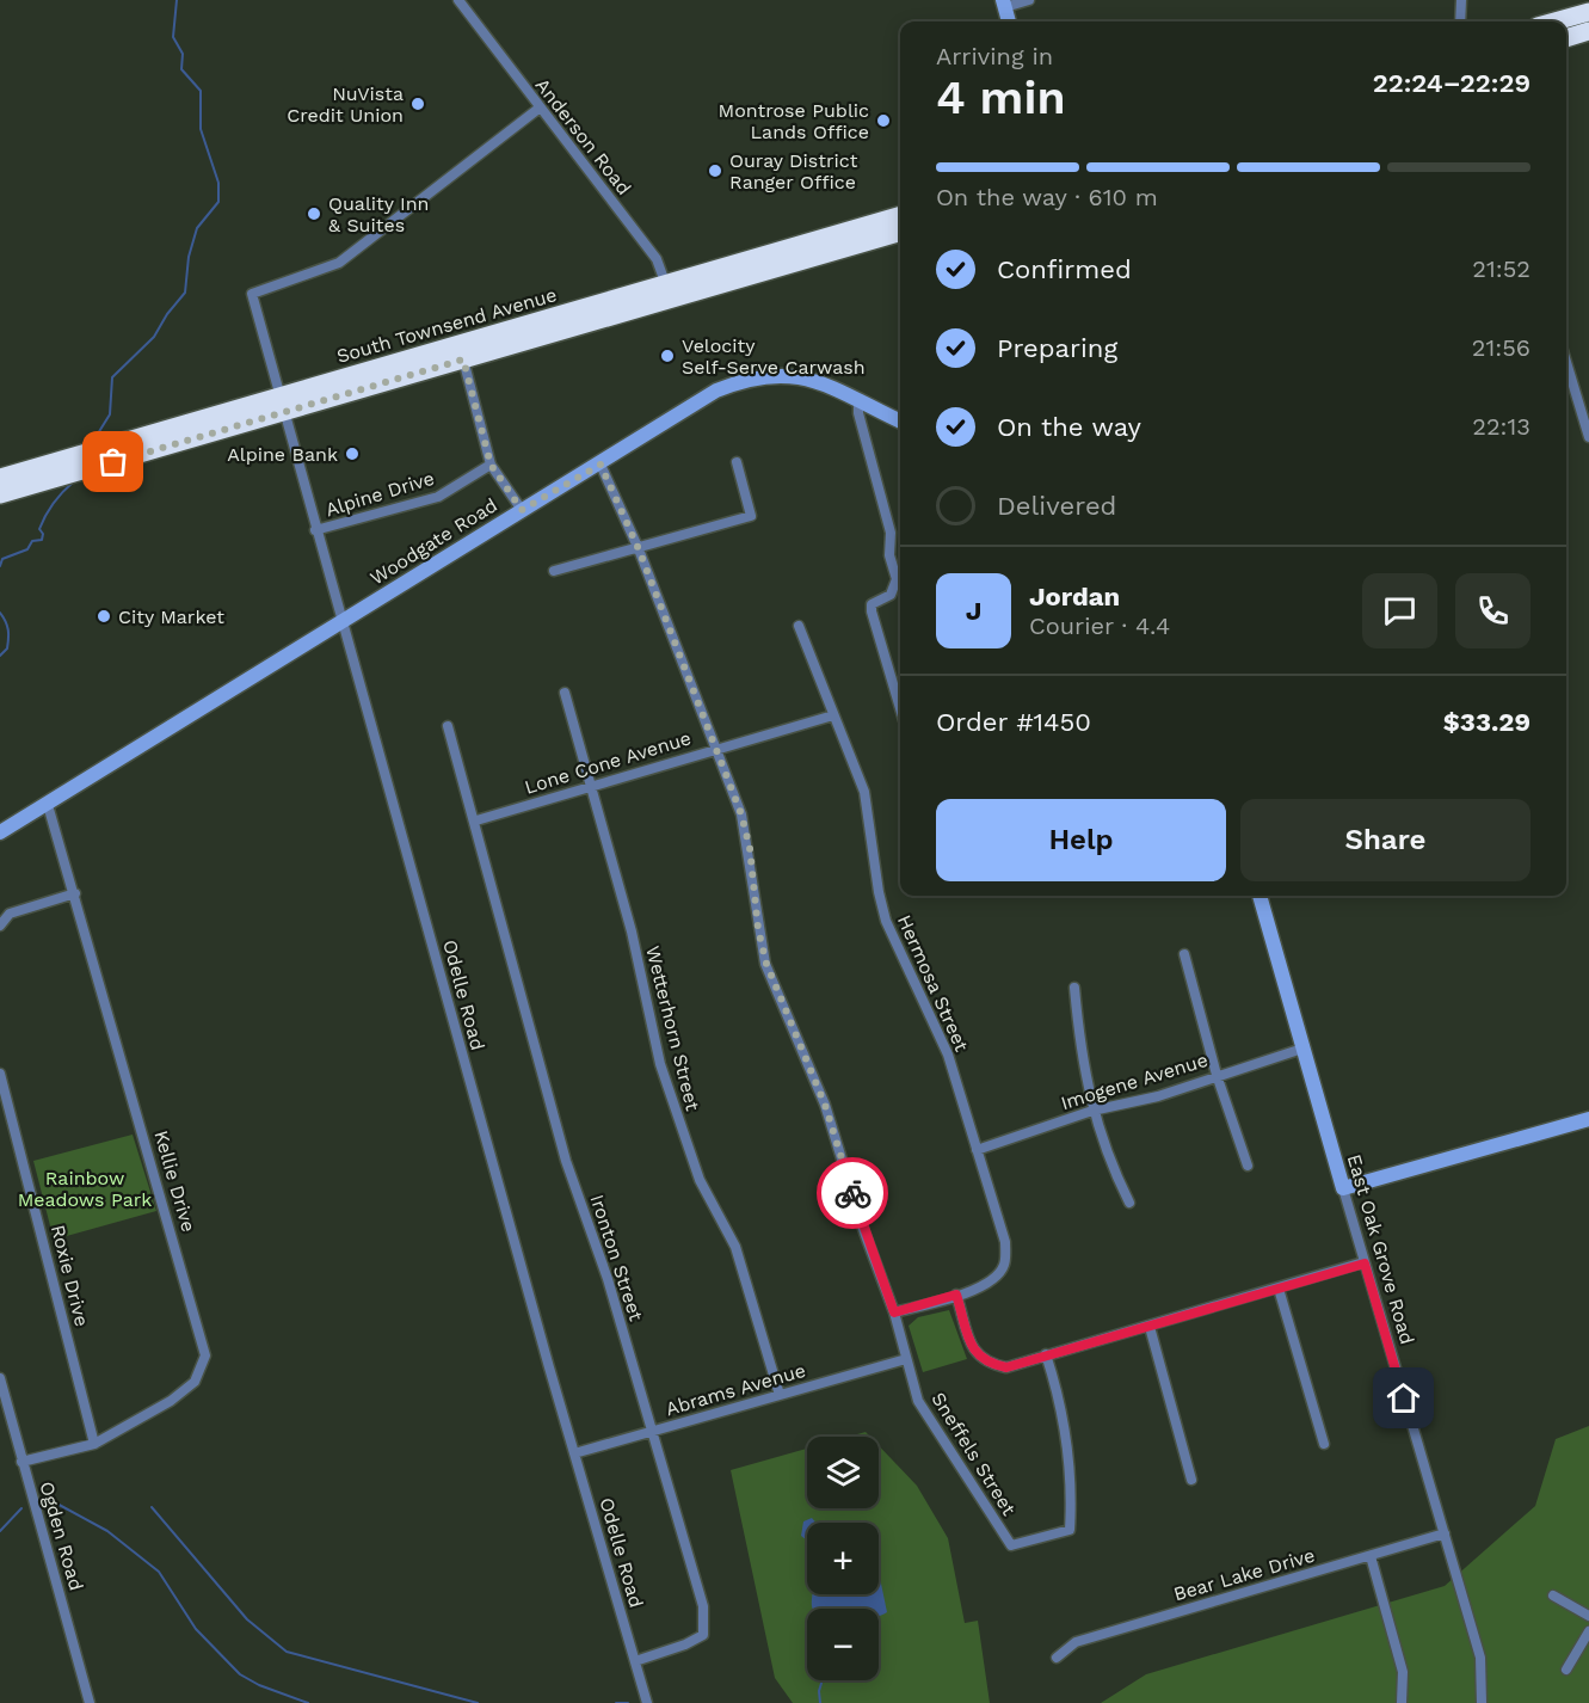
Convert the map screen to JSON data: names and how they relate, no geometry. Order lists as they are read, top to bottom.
{
  "streets": {
    "highway": ["South Townsend Avenue"],
    "street": [
      "Anderson Road",
      "Alpine Drive",
      "Woodgate Road",
      "Lone Cone Avenue",
      "Hermosa Street",
      "Odelle Road",
      "Wetterhorn Street",
      "Imogene Avenue",
      "Kellie Drive",
      "East Oak Grove Road",
      "Ironton Street",
      "Roxie Drive",
      "Abrams Avenue",
      "Sneffels Street",
      "Ogden Road",
      "Bear Lake Drive"
    ]
  },
  "crossings": [
    ["Anderson Road", "South Townsend Avenue"],
    ["Anderson Road", "Odelle Road"],
    ["South Townsend Avenue", "Odelle Road"],
    ["Alpine Drive", "Odelle Road"],
    ["Woodgate Road", "Odelle Road"],
    ["Woodgate Road", "Kellie Drive"],
    ["Woodgate Road", "Sneffels Street"],
    ["Lone Cone Avenue", "Hermosa Street"],
    ["Lone Cone Avenue", "Wetterhorn Street"],
    ["Lone Cone Avenue", "Ironton Street"],
    ["Lone Cone Avenue", "Sneffels Street"],
    ["Hermosa Street", "Imogene Avenue"],
    ["Odelle Road", "Ironton Street"],
    ["Odelle Road", "Abrams Avenue"],
    ["Wetterhorn Street", "Abrams Avenue"],
    ["Imogene Avenue", "East Oak Grove Road"],
    ["Kellie Drive", "Roxie Drive"],
    ["Kellie Drive", "Ogden Road"],
    ["East Oak Grove Road", "Bear Lake Drive"],
    ["Ironton Street", "Abrams Avenue"],
    ["Abrams Avenue", "Sneffels Street"]
  ],
  "parks": ["Rainbow Meadows Park"],
  "places": [
    "NuVista Credit Union",
    "Montrose Public Lands Office",
    "Ouray District Ranger Office",
    "Quality Inn & Suites",
    "Velocity Self-Serve Carwash",
    "Alpine Bank",
    "City Market"
  ],
  "page": {
    "heading": ["4 min", "Arriving in", "22:24–22:29"],
    "panel": [
      "Jordan",
      "Courier · 4.4",
      "Order #1450",
      "$33.29"
    ],
    "bar": "On the way · 610 m",
    "list": [
      ["Confirmed", "21:52"],
      ["Preparing", "21:56"],
      ["On the way", "22:13"],
      "Delivered"
    ],
    "round": "J",
    "buttons": ["Help", "Share"],
    "map_buttons": ["+", "−"]
  }
}
